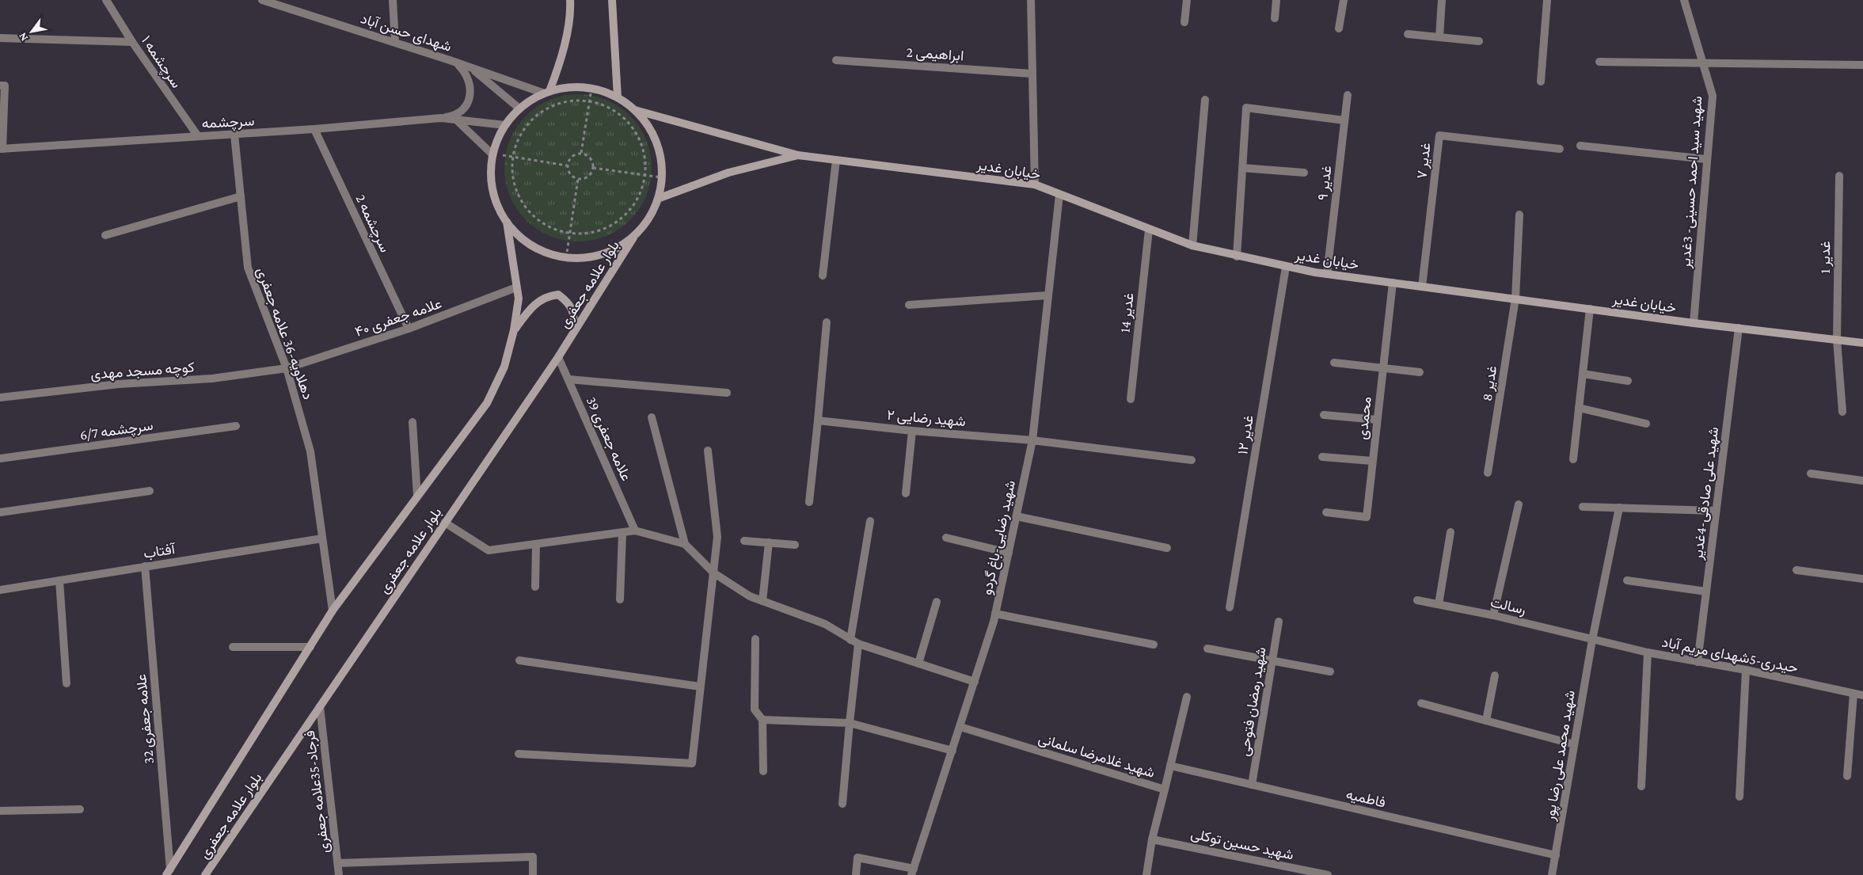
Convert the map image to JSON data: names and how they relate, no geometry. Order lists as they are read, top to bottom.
{
  "streets": {
    "main road": ["خیابان غدیر", "بلوار علامه جعفری"],
    "street": [
      "شهدای حسن آباد",
      "ابراهیمی 2",
      "سرچشمه ۱",
      "سرچشمه",
      "غدیر ۷",
      "شهید سید احمد حسینی- 3غدیر",
      "غدیر ۹",
      "سرچشمه 2",
      "غدیر 1",
      "غدیر 14",
      "علامه جعفری ۴۰",
      "دهلاویه-36 علامه جعفری",
      "کوچه مسجد مهدی",
      "غدیر 8",
      "شهید رضایی ۲",
      "محمدی",
      "سرچشمه 6/7",
      "غدیر ۱۲",
      "علامه جعفری 39",
      "شهید علی صادقی-4غدیر",
      "شهید رضایی-باغ گردو",
      "آفتاب",
      "رسالت",
      "حیدری-5شهدای مریم آباد",
      "شهید رمضان فتوحی",
      "علامه جعفری 32",
      "شهید غلامرضا سلمانی",
      "شهید محمد علی رضا پور",
      "فرجاد-35علامه جعفری",
      "فاطمیه",
      "شهید حسین توکلی"
    ]
  },
  "crossings": [
    ["سرچشمه ۱", "سرچشمه"],
    ["سرچشمه", "سرچشمه 2"],
    ["سرچشمه", "دهلاویه-36 علامه جعفری"],
    ["غدیر ۷", "خیابان غدیر"],
    ["خیابان غدیر", "شهید سید احمد حسینی- 3غدیر"],
    ["خیابان غدیر", "غدیر ۹"],
    ["خیابان غدیر", "غدیر 1"],
    ["خیابان غدیر", "غدیر 14"],
    ["خیابان غدیر", "غدیر 8"],
    ["خیابان غدیر", "محمدی"],
    ["خیابان غدیر", "غدیر ۱۲"],
    ["خیابان غدیر", "شهید علی صادقی-4غدیر"],
    ["خیابان غدیر", "شهید رضایی-باغ گردو"],
    ["سرچشمه 2", "علامه جعفری ۴۰"],
    ["بلوار علامه جعفری", "علامه جعفری ۴۰"],
    ["بلوار علامه جعفری", "دهلاویه-36 علامه جعفری"],
    ["بلوار علامه جعفری", "علامه جعفری 39"],
    ["بلوار علامه جعفری", "علامه جعفری 32"],
    ["بلوار علامه جعفری", "فرجاد-35علامه جعفری"],
    ["علامه جعفری ۴۰", "دهلاویه-36 علامه جعفری"],
    ["علامه جعفری ۴۰", "کوچه مسجد مهدی"],
    ["دهلاویه-36 علامه جعفری", "کوچه مسجد مهدی"],
    ["دهلاویه-36 علامه جعفری", "آفتاب"],
    ["شهید رضایی ۲", "شهید رضایی-باغ گردو"],
    ["شهید علی صادقی-4غدیر", "حیدری-5شهدای مریم آباد"],
    ["شهید رضایی-باغ گردو", "شهید غلامرضا سلمانی"],
    ["آفتاب", "علامه جعفری 32"],
    ["رسالت", "حیدری-5شهدای مریم آباد"],
    ["رسالت", "شهید محمد علی رضا پور"],
    ["حیدری-5شهدای مریم آباد", "شهید محمد علی رضا پور"],
    ["شهید رمضان فتوحی", "فاطمیه"],
    ["شهید غلامرضا سلمانی", "شهید حسین توکلی"],
    ["شهید محمد علی رضا پور", "فاطمیه"]
  ],
  "north": "bottom left"
}
